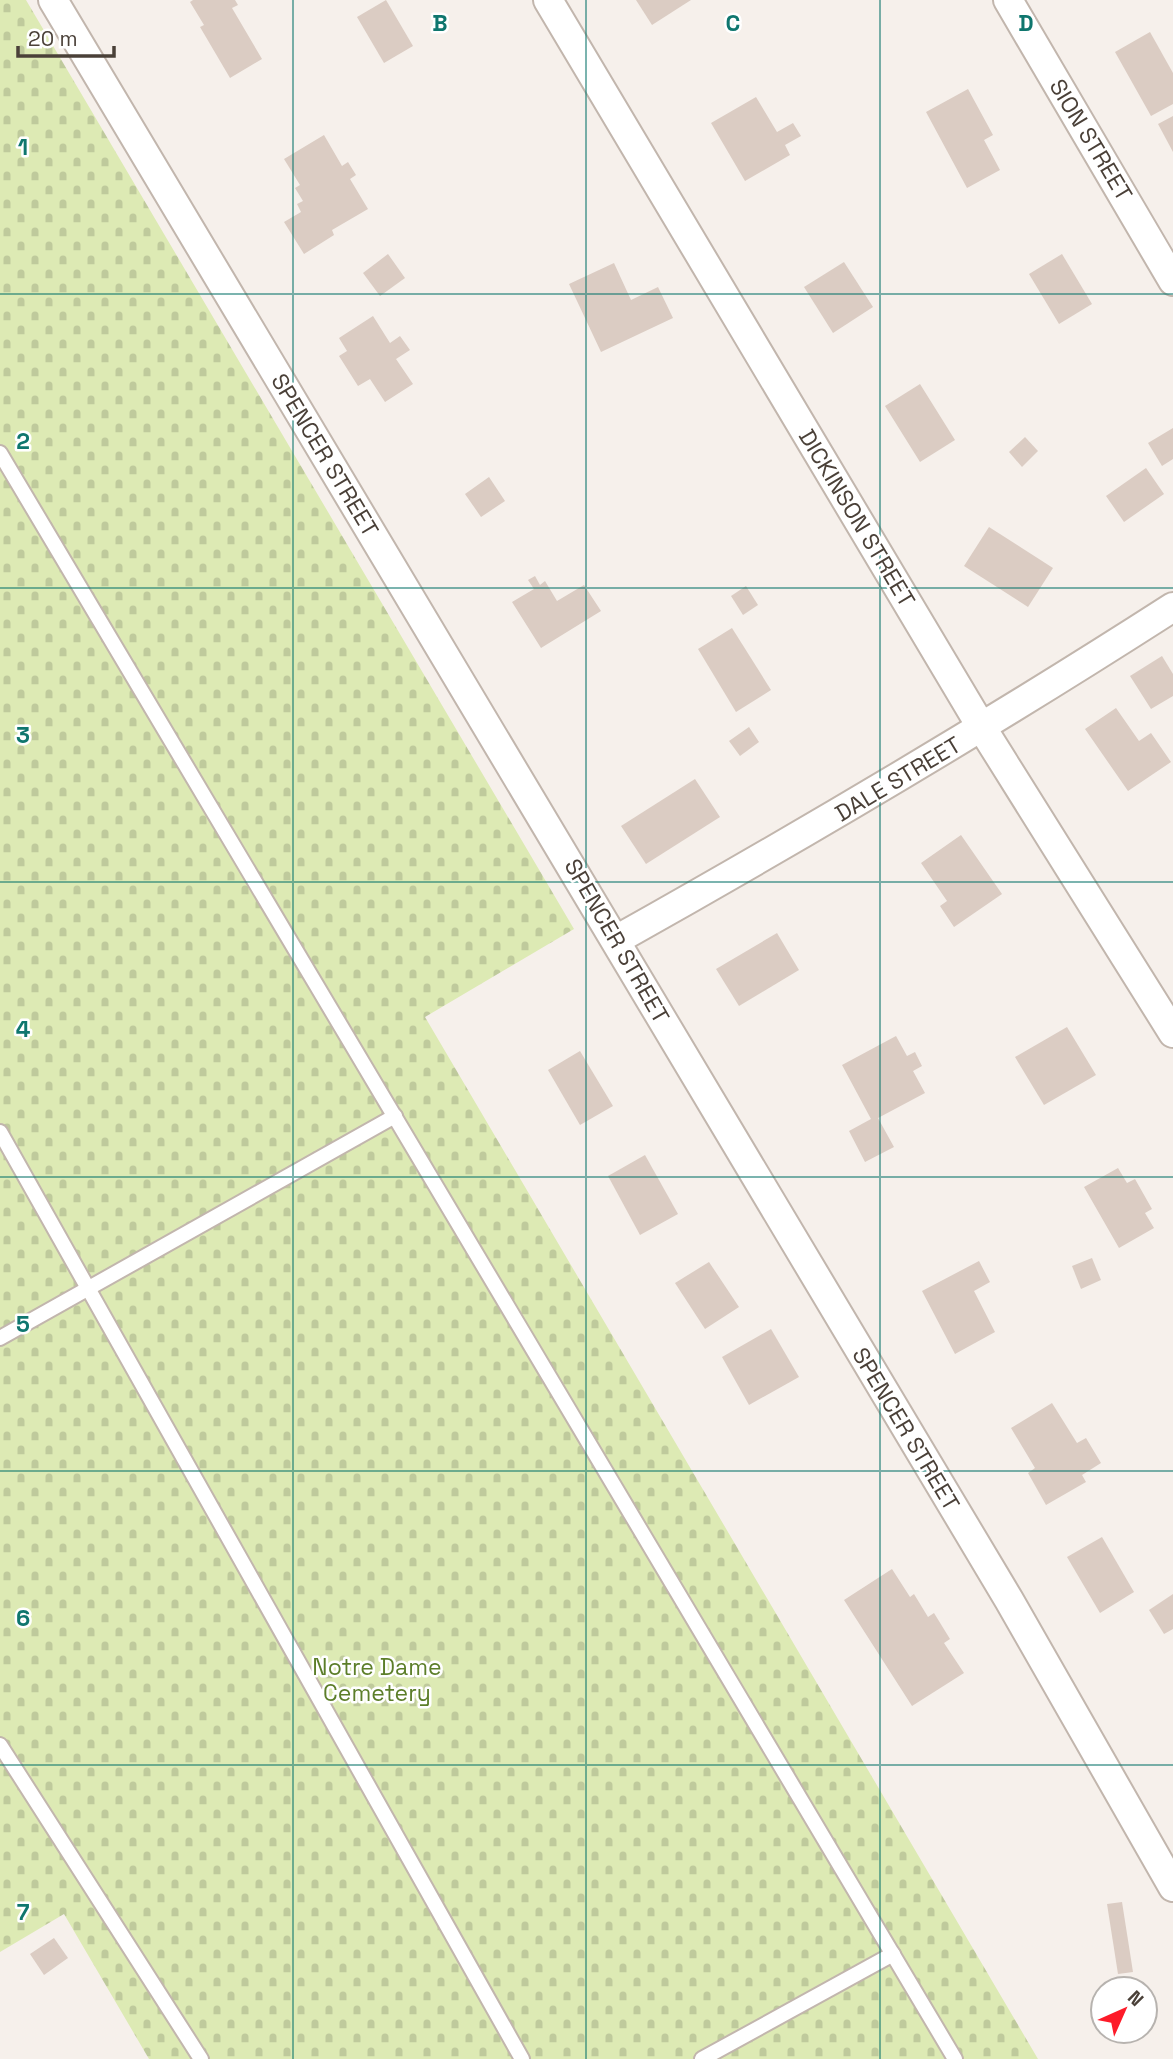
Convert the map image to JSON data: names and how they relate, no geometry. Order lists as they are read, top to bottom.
{
  "streets": {
    "street": [
      "SION STREET",
      "SPENCER STREET",
      "DICKINSON STREET",
      "DALE STREET"
    ]
  },
  "crossings": [
    ["SPENCER STREET", "DALE STREET"],
    ["DICKINSON STREET", "DALE STREET"]
  ],
  "parks": ["Notre Dame Cemetery"],
  "scale_bar": "20 m",
  "north": "top right",
  "grid": {
    "columns": ["B", "C", "D"],
    "rows": [
      "1",
      "2",
      "3",
      "4",
      "5",
      "6",
      "7"
    ]
  }
}
